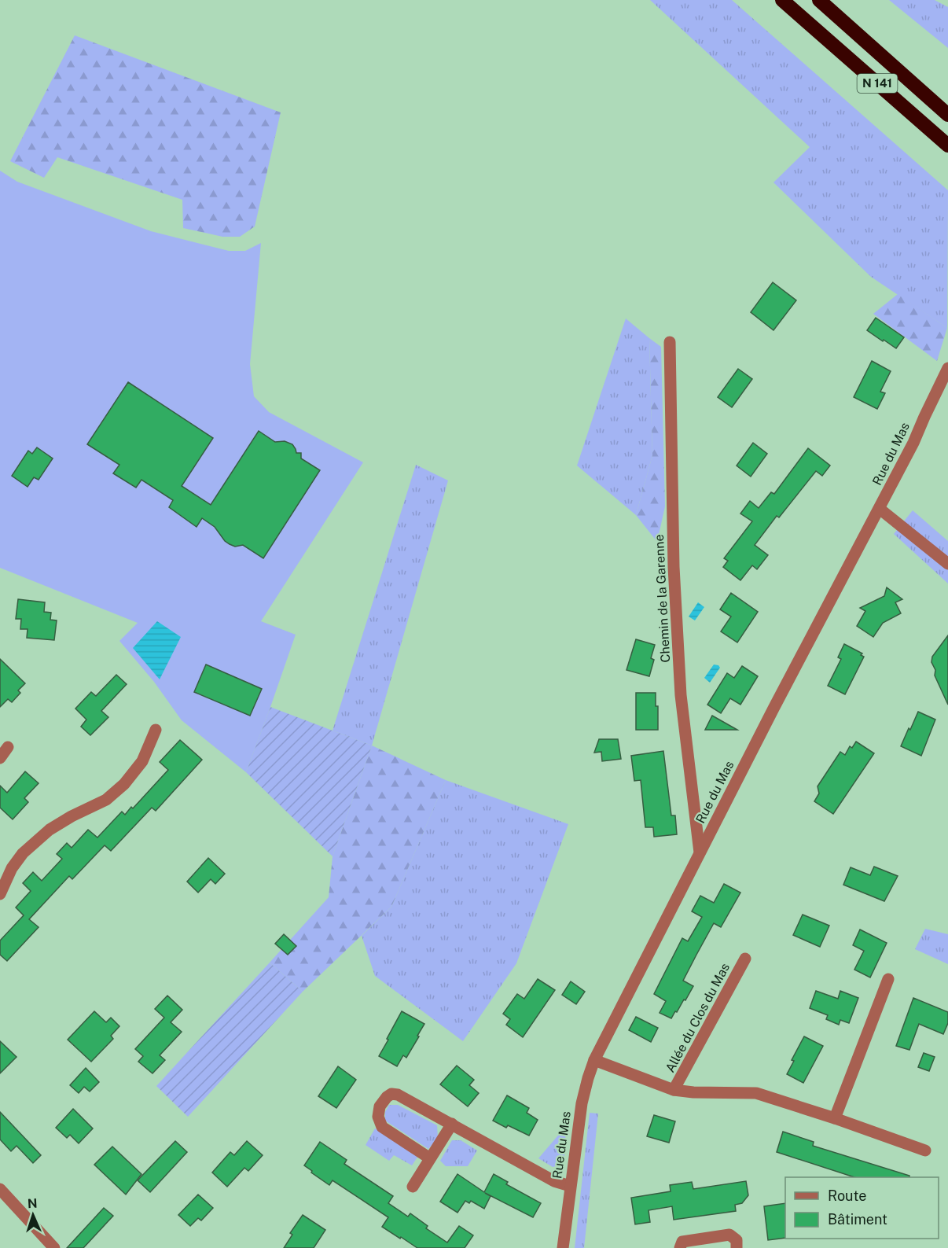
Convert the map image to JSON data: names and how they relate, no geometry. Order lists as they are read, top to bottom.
{
  "streets": {
    "highway": ["N 141"],
    "street": ["Rue du Mas", "Chemin de la Garenne", "Allée du Clos du Mas"]
  },
  "crossings": [
    ["Rue du Mas", "Chemin de la Garenne"],
    ["Rue du Mas", "Allée du Clos du Mas"]
  ],
  "legend": ["Route", "Bâtiment"],
  "north": "top"
}
